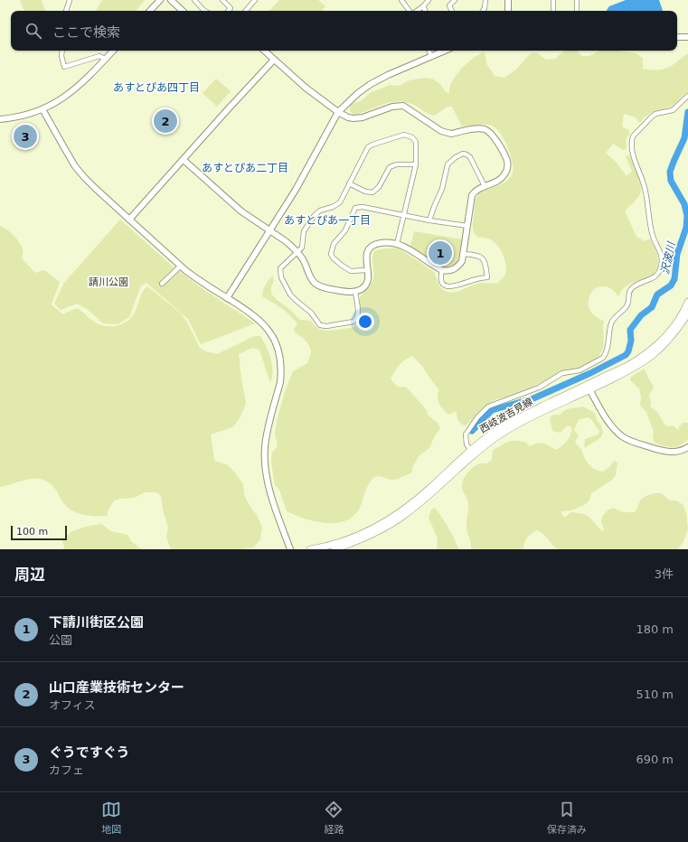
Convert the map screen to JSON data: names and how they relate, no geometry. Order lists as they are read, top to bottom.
{
  "streets": {
    "main road": ["西岐波吉見線"]
  },
  "districts": ["あすとぴあ四丁目", "あすとぴあ二丁目", "あすとぴあ一丁目"],
  "water": ["沢波川"],
  "parks": ["請川公園"],
  "scale_bar": "100 m",
  "page": {
    "search": "ここで検索",
    "pins": ["2", "3", "1"],
    "scale": "100 m",
    "heading": ["周辺", "3件"],
    "list": [
      {
        "mark": "1",
        "name": "下請川街区公園",
        "note": "公園",
        "value": "180 m"
      },
      {
        "mark": "2",
        "name": "山口産業技術センター",
        "note": "オフィス",
        "value": "510 m"
      },
      {
        "mark": "3",
        "name": "ぐうですぐう",
        "note": "カフェ",
        "value": "690 m"
      }
    ],
    "nav": ["地図", "経路", "保存済み"]
  }
}
